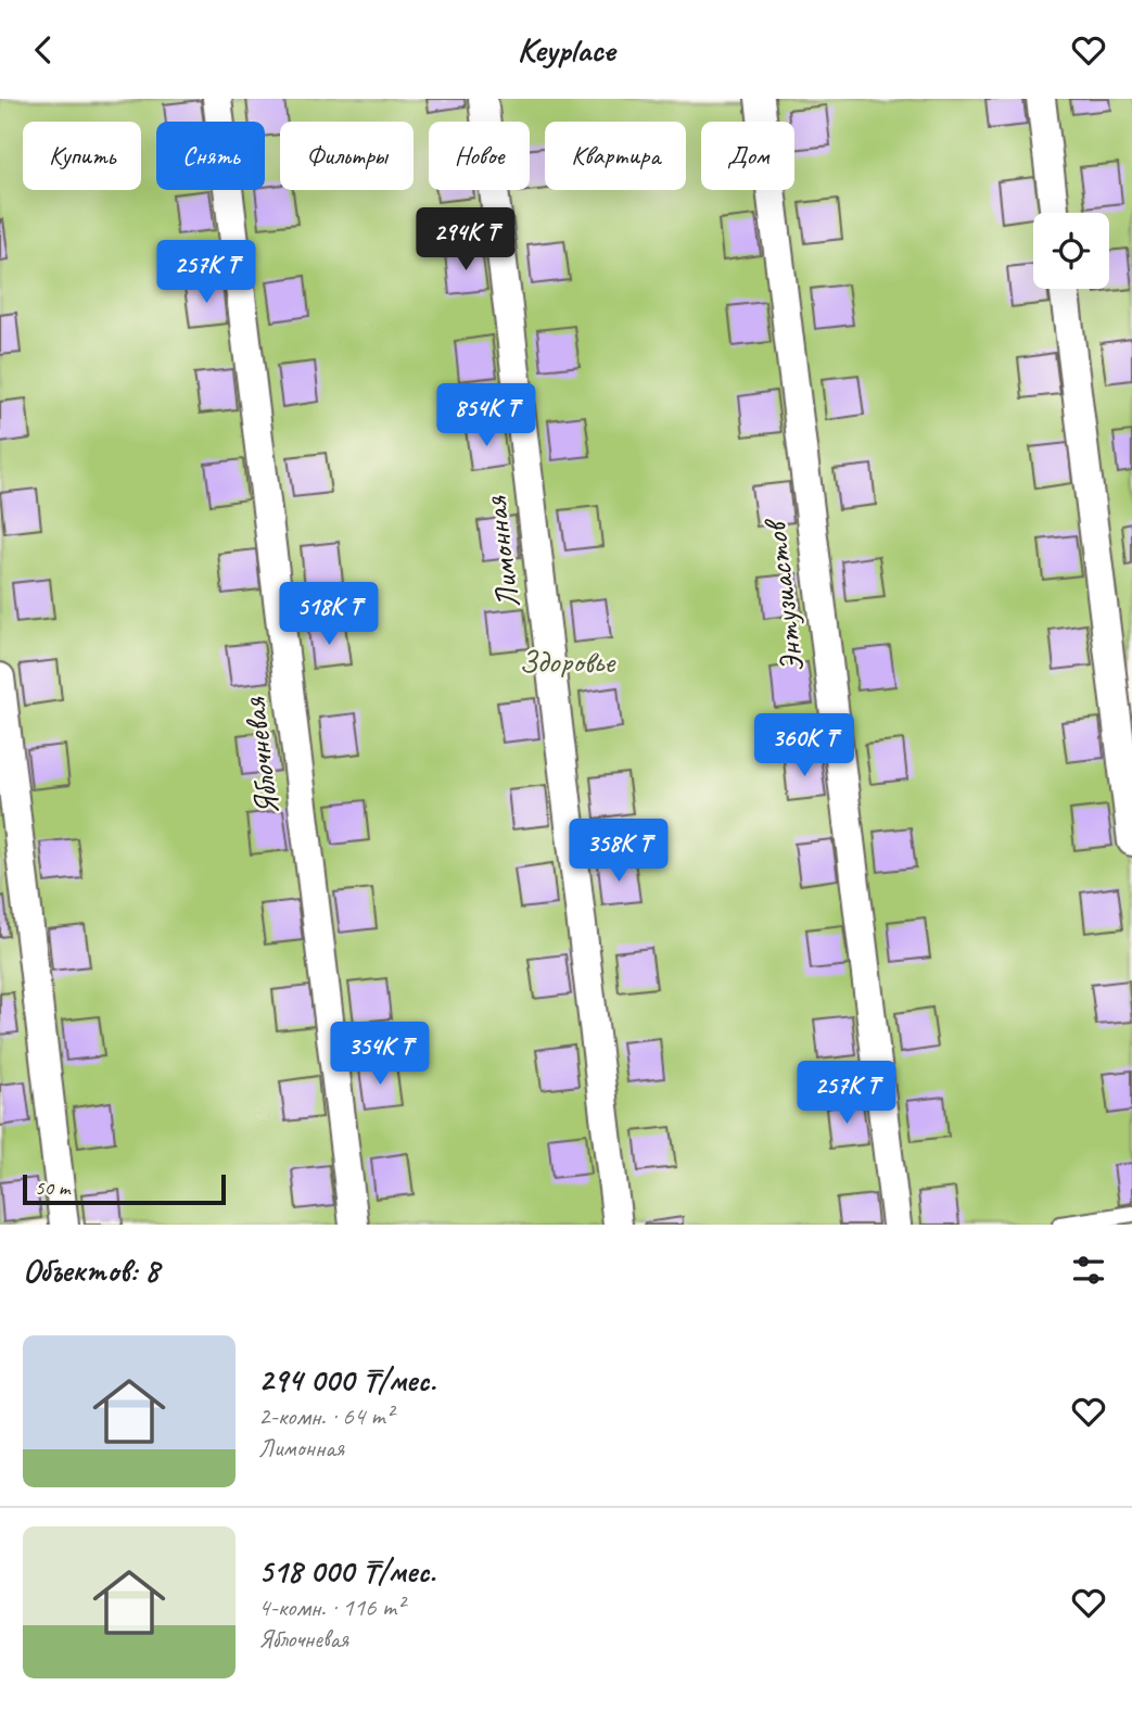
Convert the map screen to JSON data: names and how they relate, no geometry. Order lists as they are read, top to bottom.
{
  "streets": {
    "street": ["Лимонная", "Энтузиастов", "Яблочневая"]
  },
  "parks": ["Здоровье"],
  "scale_bar": "50 m",
  "page": {
    "header": "Keyplace",
    "chip": [
      "Купить",
      "Снять",
      "Фильтры",
      "Новое",
      "Квартира",
      "Дом"
    ],
    "price": [
      "294K ₸",
      "257K ₸",
      "854K ₸",
      "518K ₸",
      "360K ₸",
      "358K ₸",
      "354K ₸",
      "257K ₸"
    ],
    "scale": "50 m",
    "heading": "Объектов: 8",
    "list": [
      {
        "name": "294 000 ₸/мес.",
        "note": "2-комн. · 64 m² · Лимонная"
      },
      {
        "name": "518 000 ₸/мес.",
        "note": "4-комн. · 116 m² · Яблочневая"
      }
    ]
  }
}
